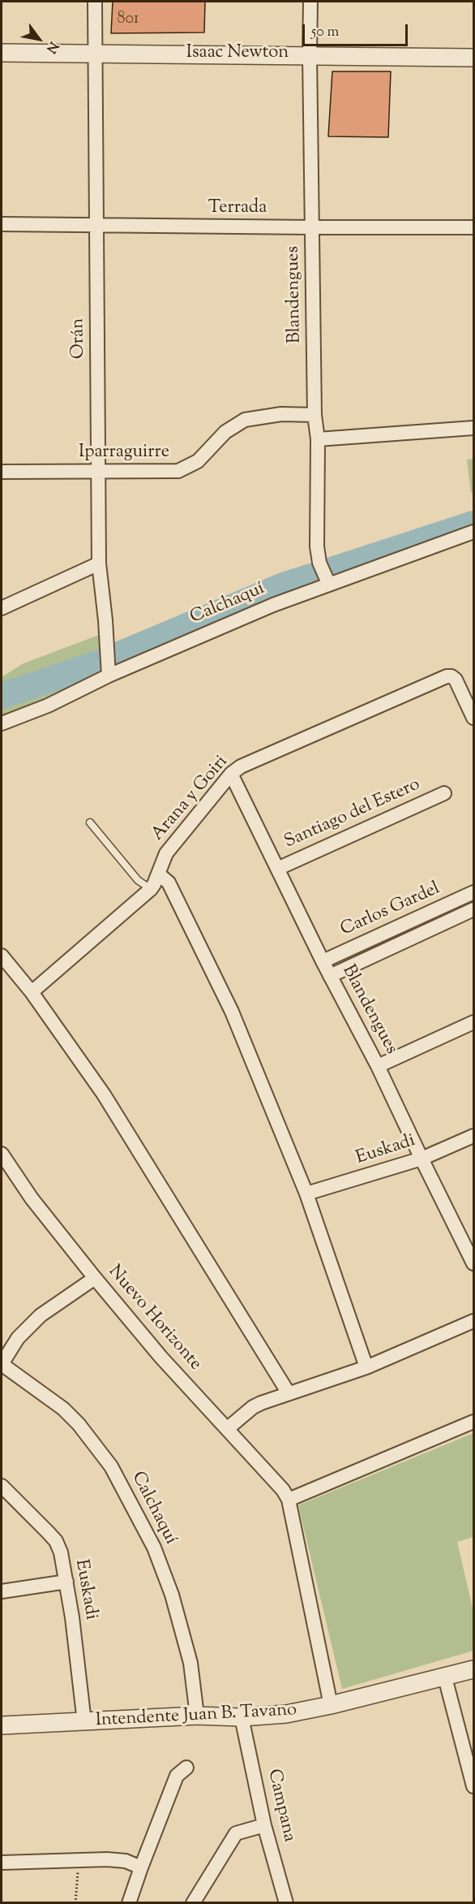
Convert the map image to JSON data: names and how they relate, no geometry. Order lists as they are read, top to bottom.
{
  "streets": {
    "street": [
      "Isaac Newton",
      "Terrada",
      "Blandengues",
      "Orán",
      "Iparraguirre",
      "Calchaquí",
      "Arana y Goiri",
      "Santiago del Estero",
      "Carlos Gardel",
      "Euskadi",
      "Nuevo Horizonte",
      "Intendente Juan B. Tavano",
      "Campana"
    ]
  },
  "crossings": [
    ["Isaac Newton", "Blandengues"],
    ["Isaac Newton", "Orán"],
    ["Terrada", "Blandengues"],
    ["Terrada", "Orán"],
    ["Blandengues", "Iparraguirre"],
    ["Blandengues", "Calchaquí"],
    ["Blandengues", "Arana y Goiri"],
    ["Blandengues", "Santiago del Estero"],
    ["Blandengues", "Carlos Gardel"],
    ["Blandengues", "Euskadi"],
    ["Orán", "Iparraguirre"],
    ["Orán", "Calchaquí"],
    ["Calchaquí", "Intendente Juan B. Tavano"],
    ["Euskadi", "Intendente Juan B. Tavano"],
    ["Intendente Juan B. Tavano", "Campana"]
  ],
  "house_numbers": ["801"],
  "scale_bar": "50 m",
  "north": "bottom right"
}
